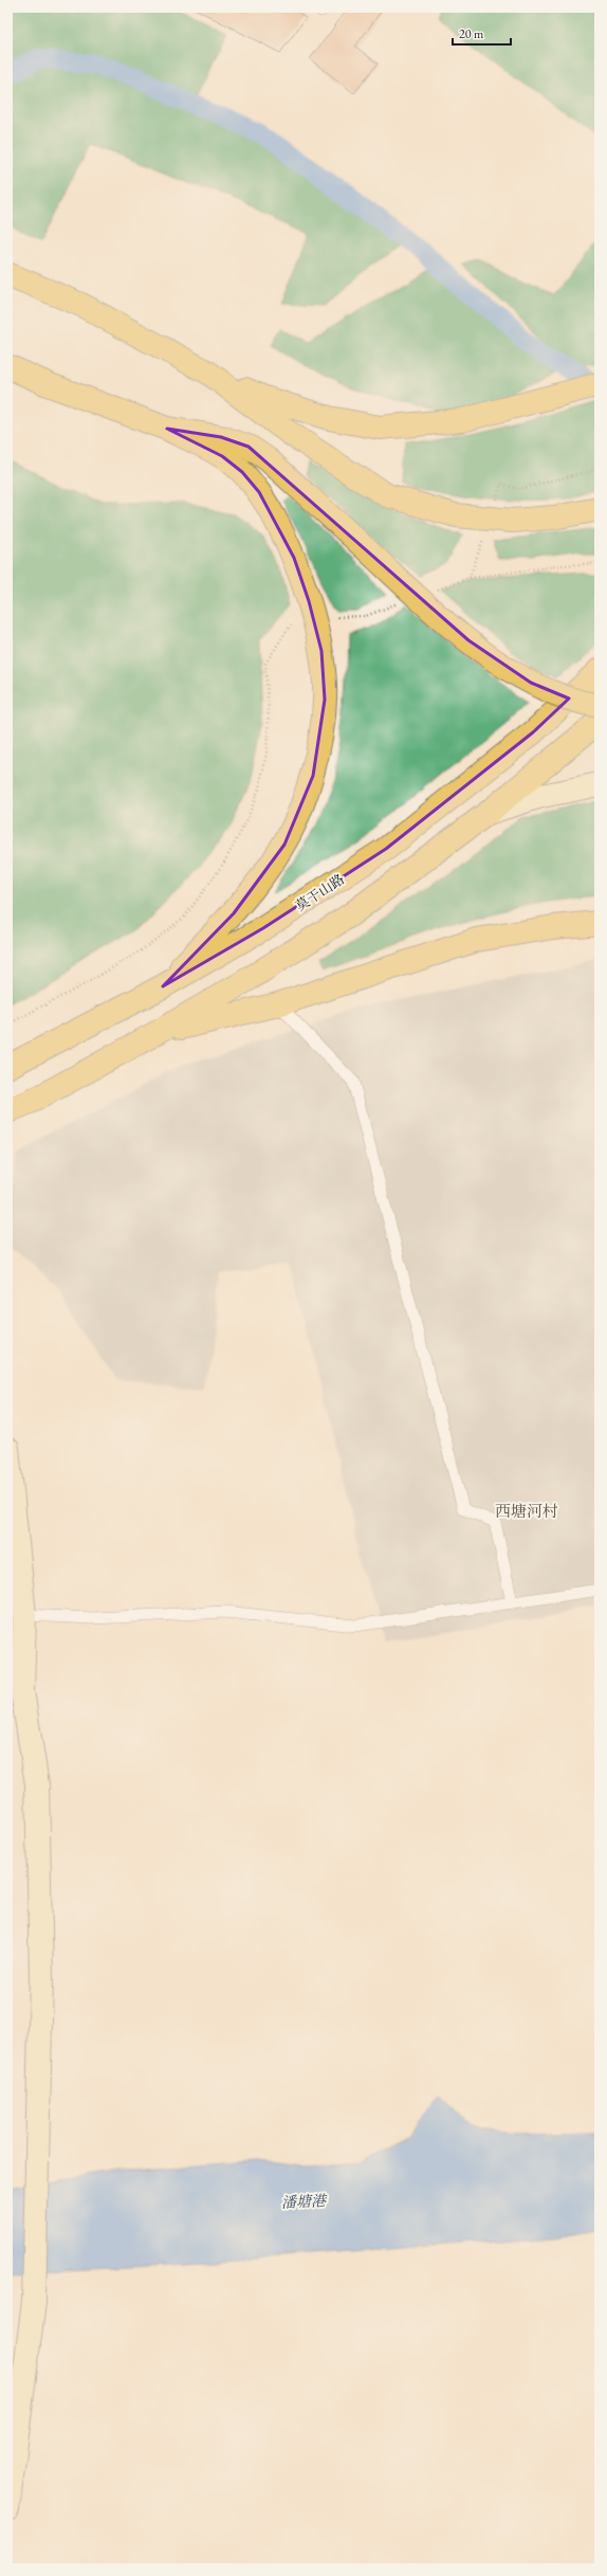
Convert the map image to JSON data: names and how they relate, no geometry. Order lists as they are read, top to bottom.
{
  "streets": {
    "highway": ["莫干山路"]
  },
  "districts": ["西塘河村"],
  "water": ["潘塘港"],
  "scale_bar": "20 m"
}
